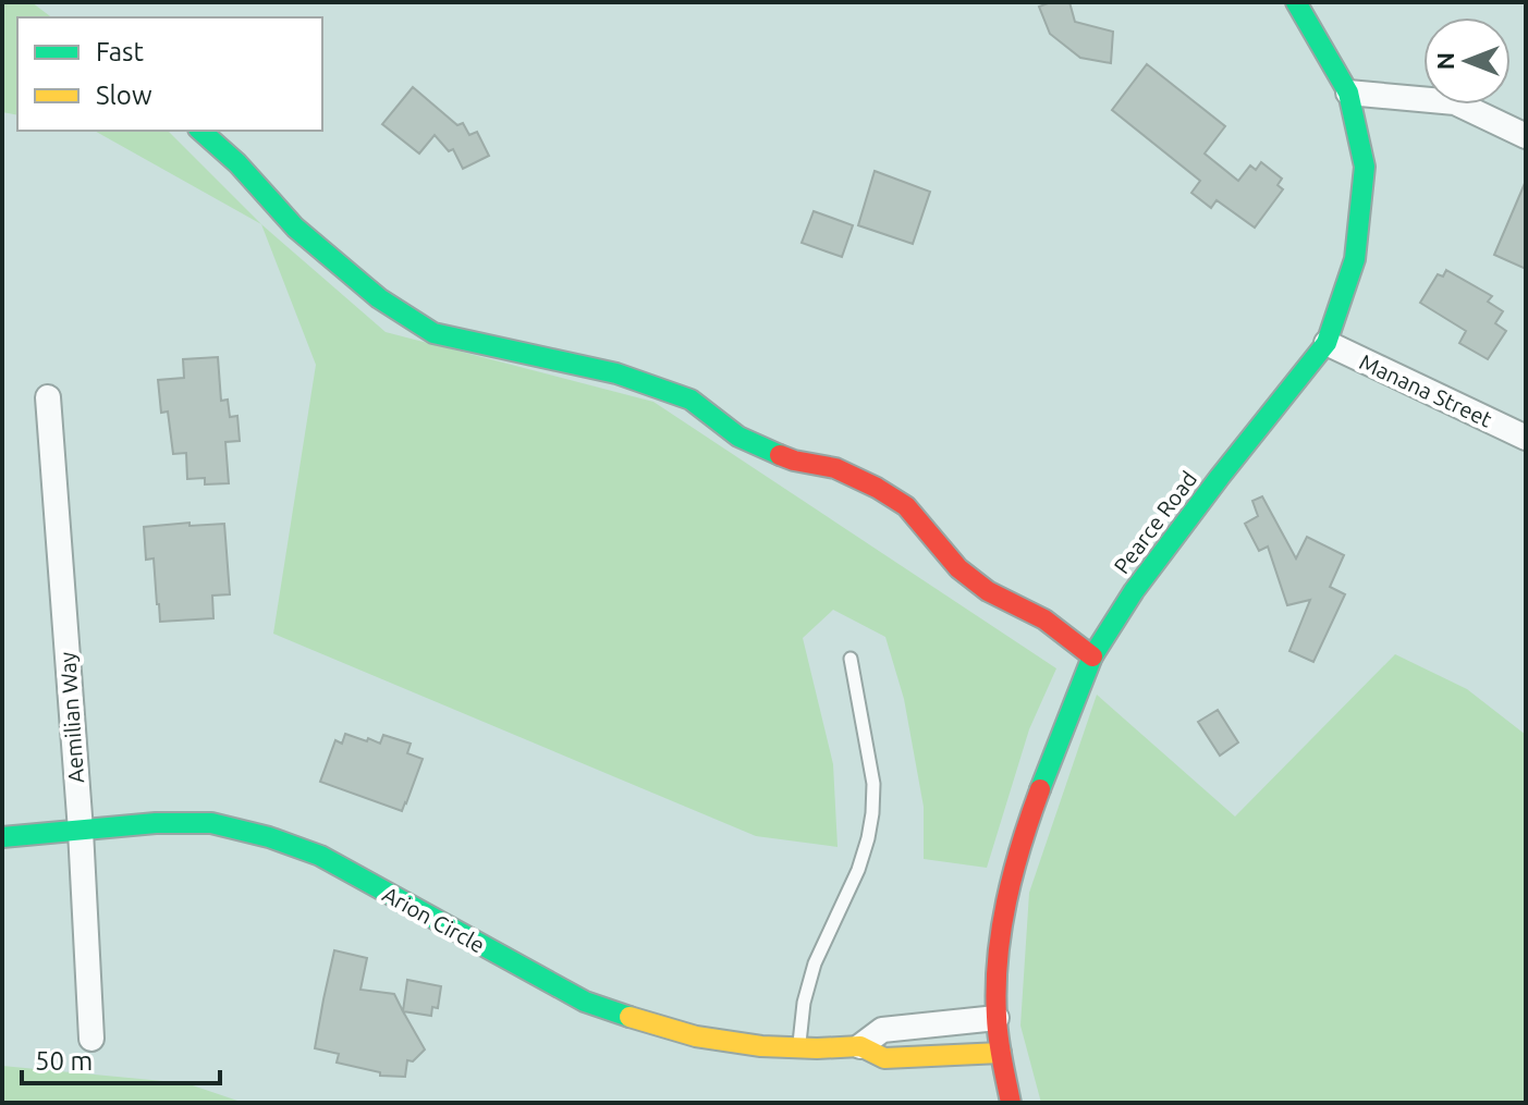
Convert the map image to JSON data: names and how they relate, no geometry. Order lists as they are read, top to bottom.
{
  "streets": {
    "street": [
      "Manana Street",
      "Pearce Road",
      "Aemilian Way",
      "Arion Circle"
    ]
  },
  "crossings": [
    ["Manana Street", "Pearce Road"],
    ["Pearce Road", "Arion Circle"],
    ["Aemilian Way", "Arion Circle"]
  ],
  "legend": ["Fast", "Slow"],
  "scale_bar": "50 m",
  "north": "left"
}
